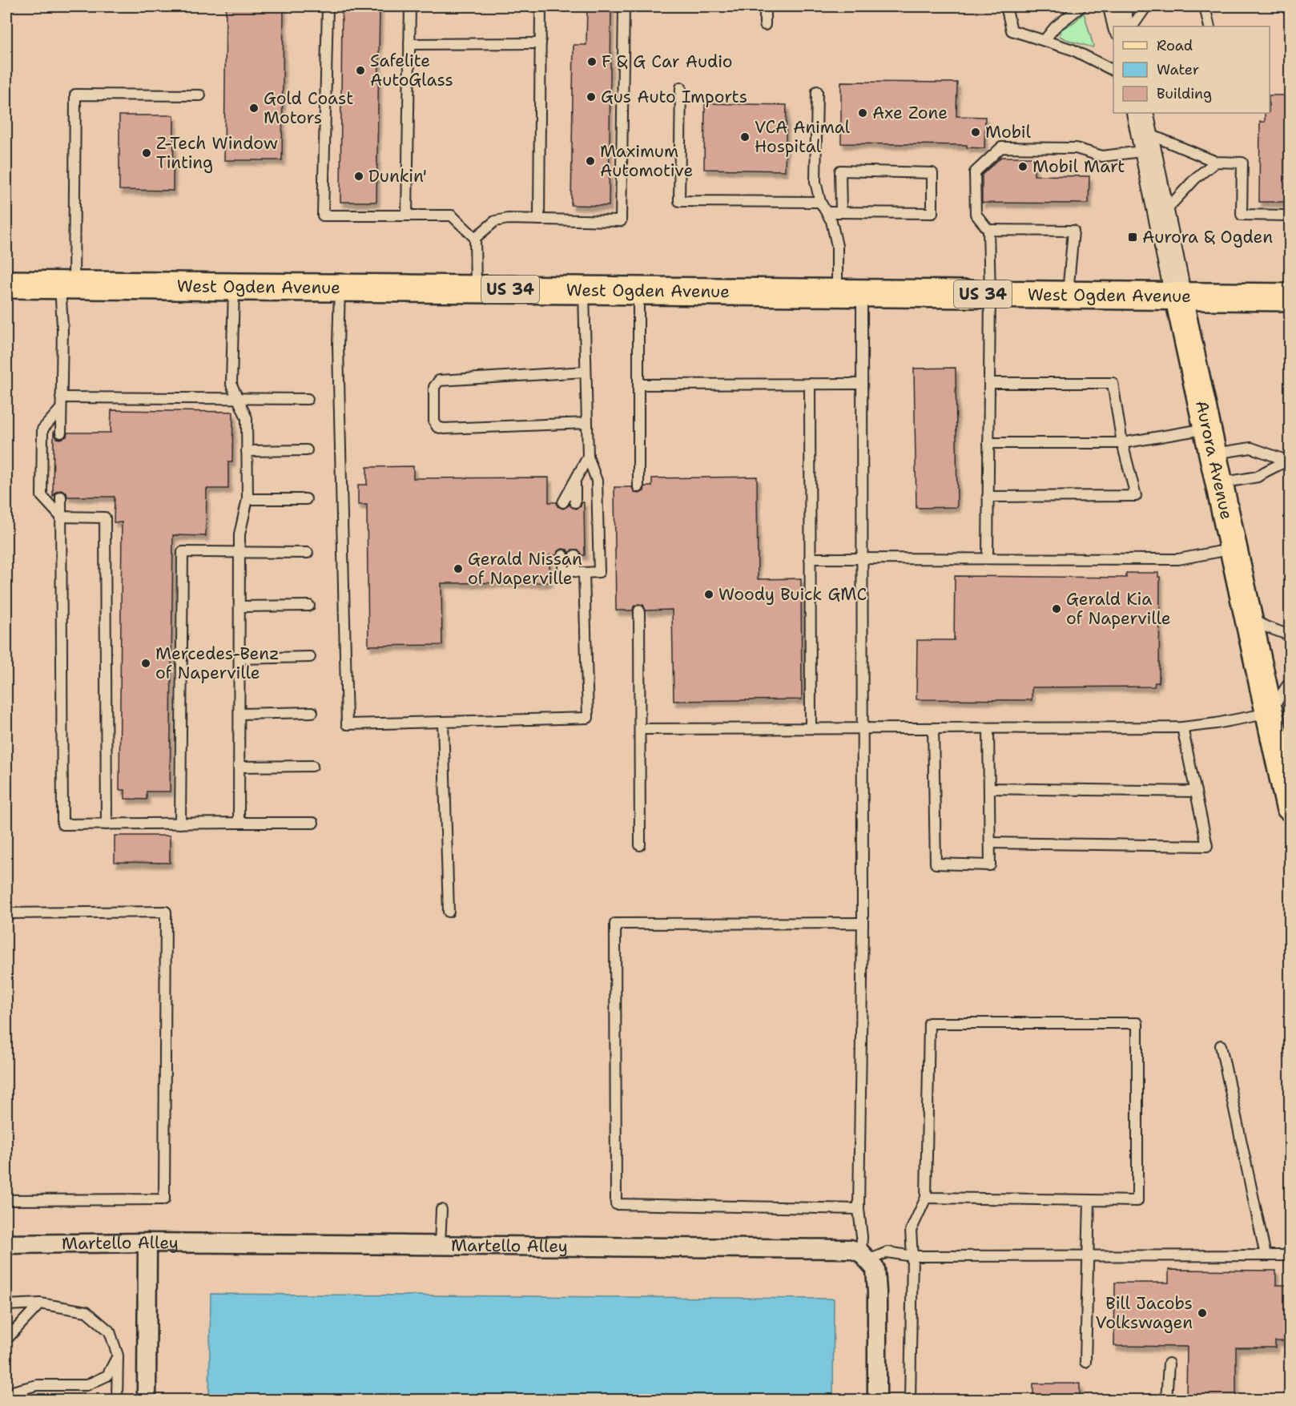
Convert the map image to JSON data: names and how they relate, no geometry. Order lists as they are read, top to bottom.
{
  "streets": {
    "main road": ["West Ogden Avenue", "US 34", "Aurora Avenue"],
    "street": ["Martello Alley"]
  },
  "crossings": [
    ["West Ogden Avenue", "Aurora Avenue"]
  ],
  "places": {
    "other": [
      "F & G Car Audio",
      "Safelite AutoGlass",
      "Gus Auto Imports",
      "Gold Coast Motors",
      "Axe Zone",
      "Mobil",
      "VCA Animal Hospital",
      "Z-Tech Window Tinting",
      "Maximum Automotive",
      "Mobil Mart",
      "Dunkin'",
      "Gerald Nissan of Naperville",
      "Woody Buick GMC",
      "Gerald Kia of Naperville",
      "Mercedes-Benz of Naperville",
      "Bill Jacobs Volkswagen"
    ],
    "transit": ["Aurora & Ogden"]
  },
  "legend": ["Road", "Water", "Building"]
}
